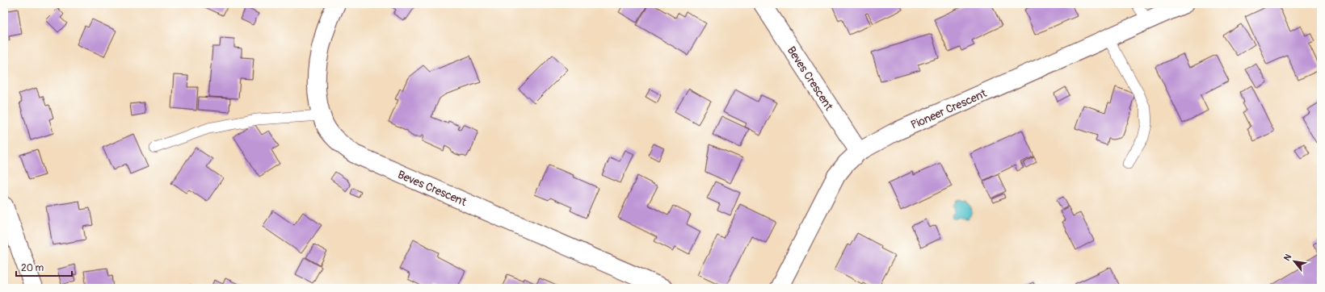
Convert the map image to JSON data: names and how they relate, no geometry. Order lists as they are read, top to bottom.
{
  "streets": {
    "street": ["Beves Crescent", "Pioneer Crescent"]
  },
  "crossings": [
    ["Beves Crescent", "Pioneer Crescent"]
  ],
  "scale_bar": "20 m",
  "north": "top left"
}
